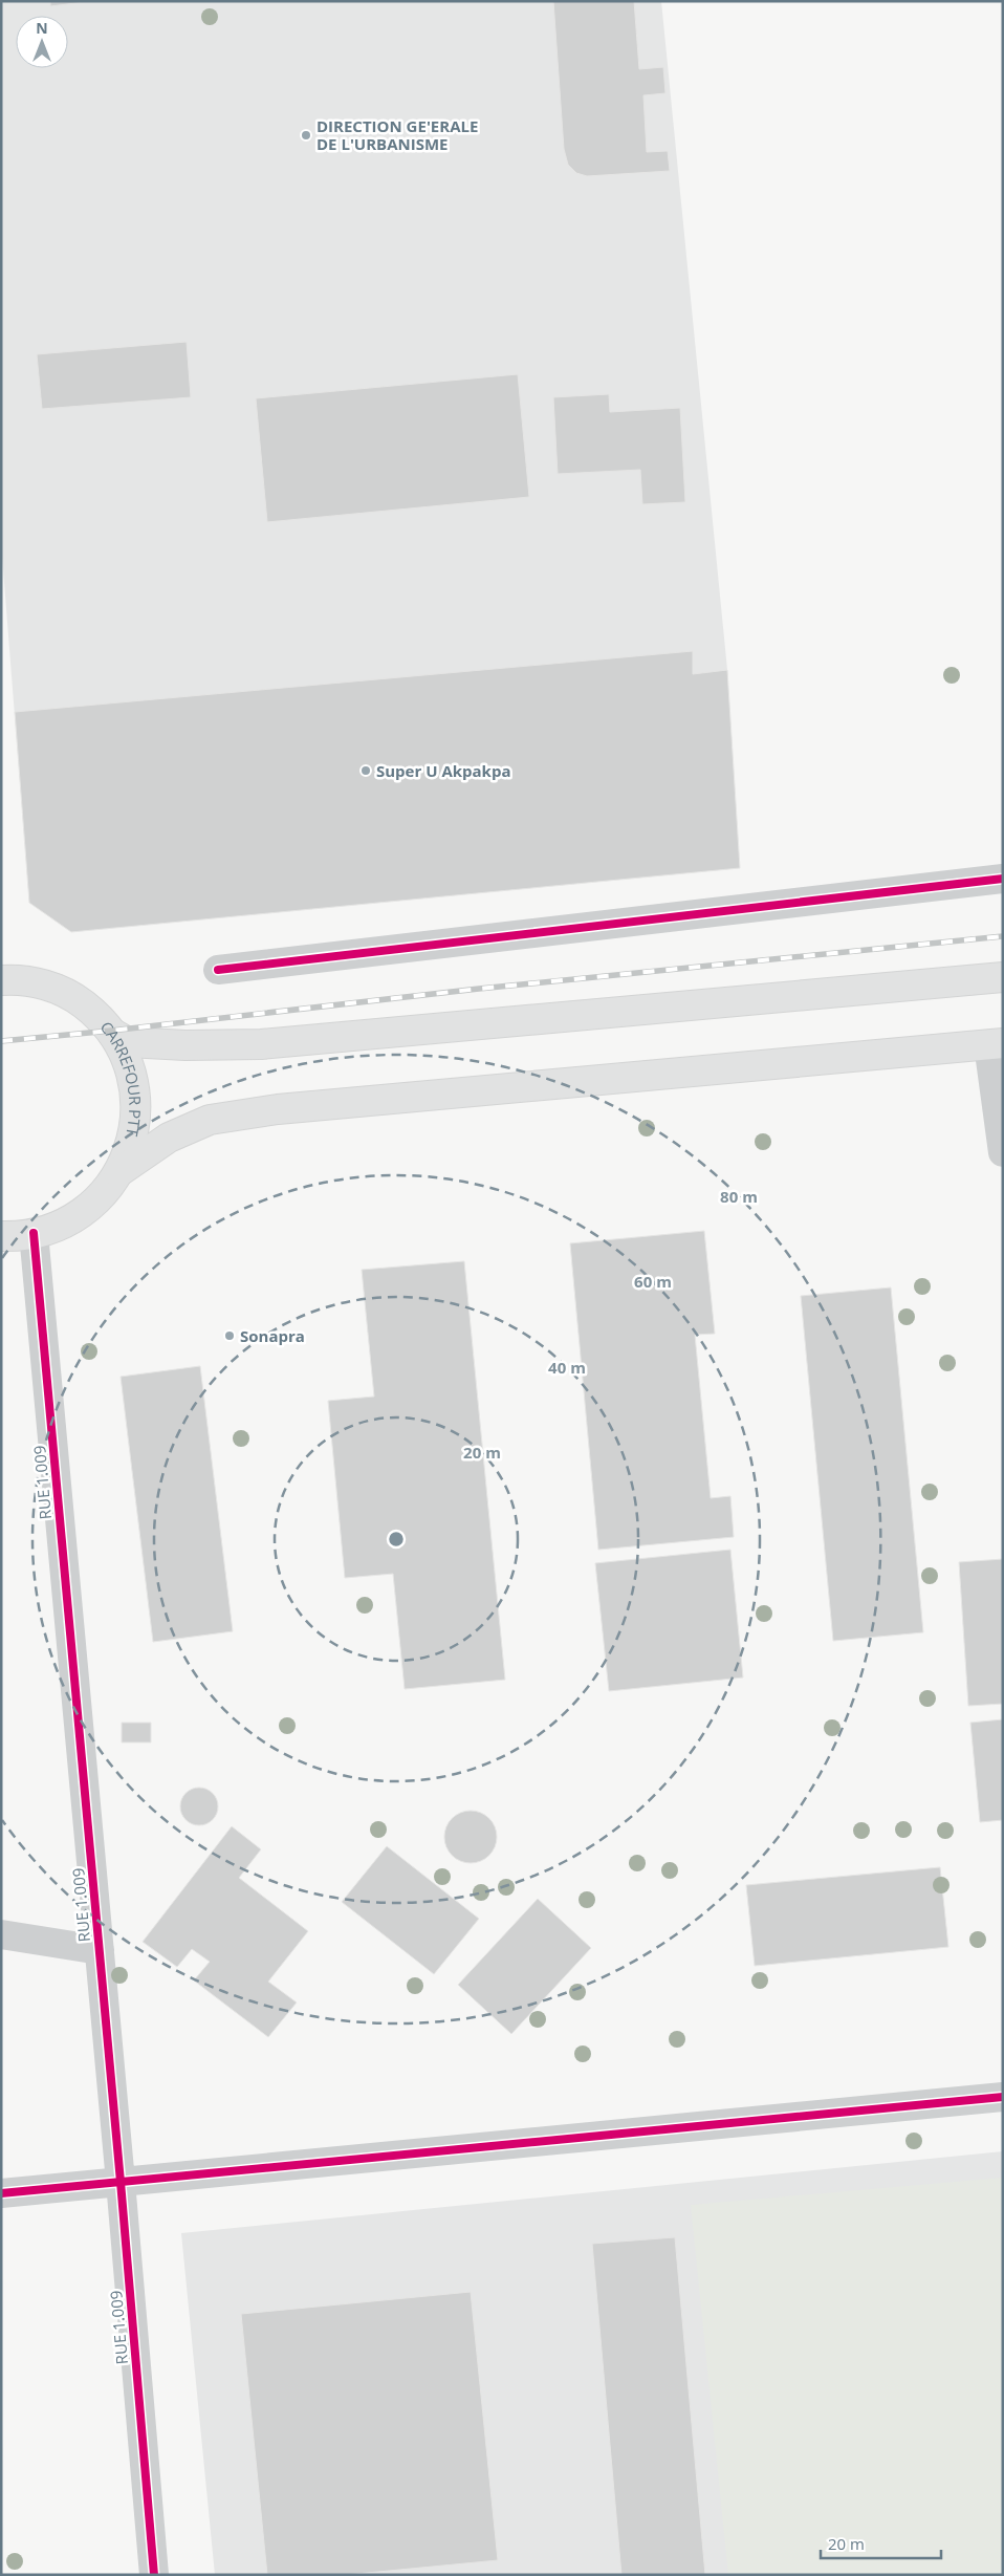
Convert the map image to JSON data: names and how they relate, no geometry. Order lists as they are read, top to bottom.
{
  "streets": {
    "highway": ["CARREFOUR PTT"],
    "street": ["RUE 1.009"]
  },
  "crossings": [
    ["CARREFOUR PTT", "RUE 1.009"]
  ],
  "places": ["DIRECTION GE'ERALE DE L'URBANISME", "Super U Akpakpa", "Sonapra"],
  "scale_bar": "20 m",
  "north": "top",
  "rings": [
    "80 m",
    "60 m",
    "40 m",
    "20 m"
  ]
}
